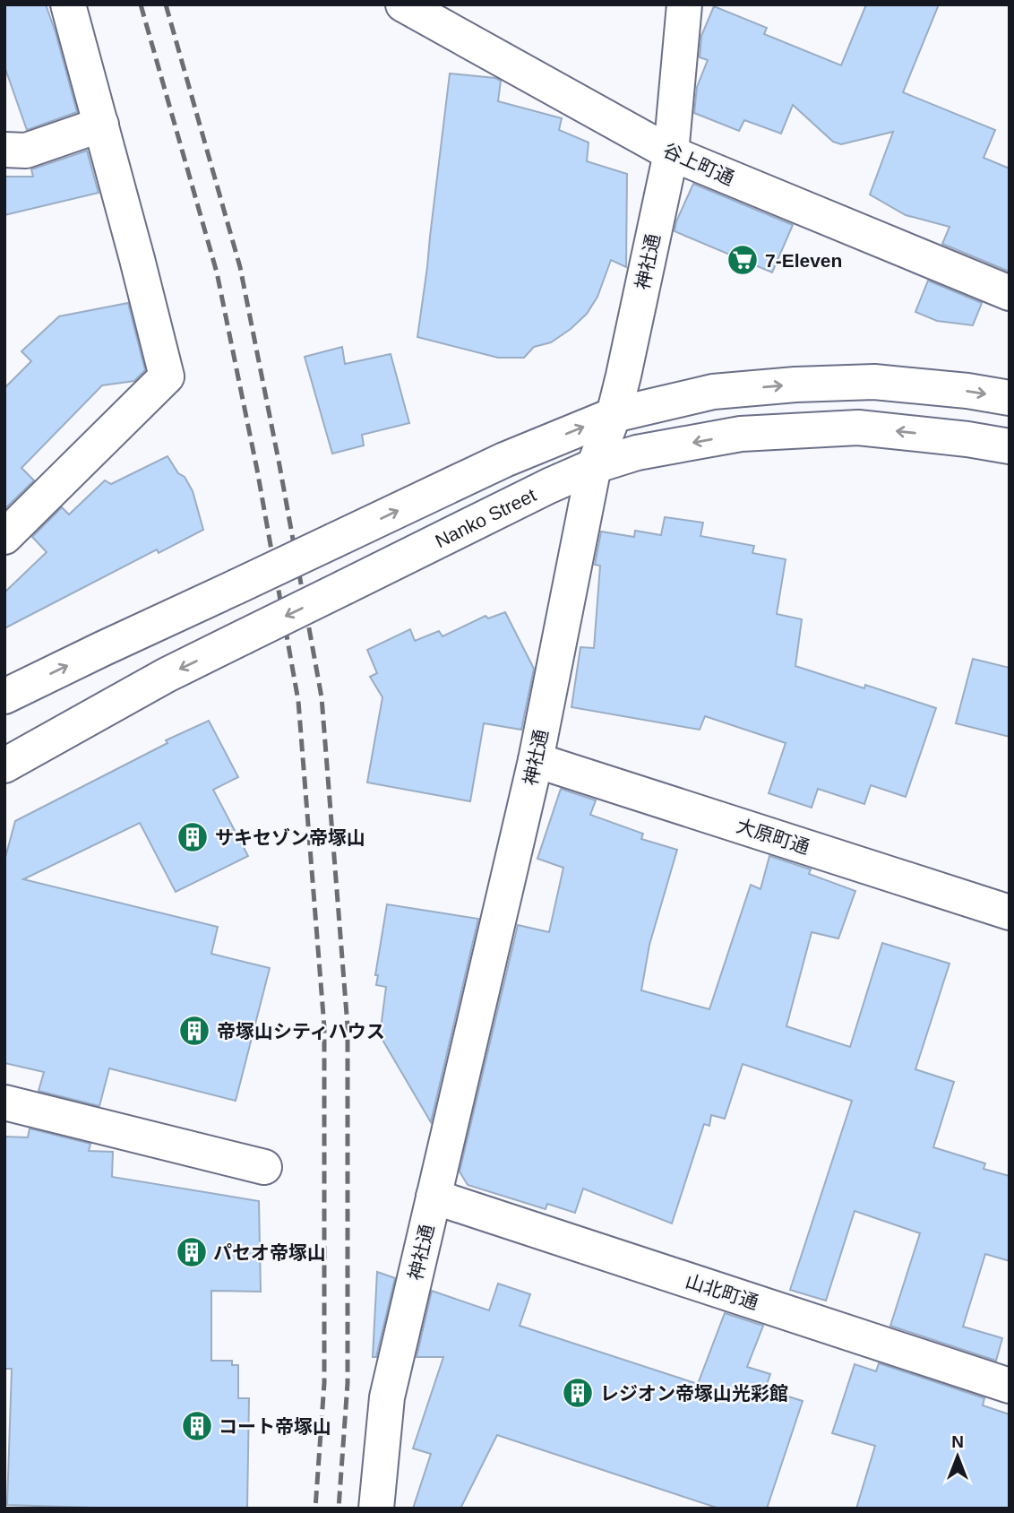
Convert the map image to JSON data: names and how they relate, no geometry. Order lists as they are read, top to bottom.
{
  "streets": {
    "street": [
      "谷上町通",
      "神社通",
      "Nanko Street",
      "大原町通",
      "山北町通"
    ]
  },
  "crossings": [
    ["谷上町通", "神社通"],
    ["神社通", "Nanko Street"],
    ["神社通", "大原町通"],
    ["神社通", "山北町通"]
  ],
  "places": {
    "supermarket": ["7-Eleven"],
    "building": [
      "サキセゾン帝塚山",
      "帝塚山シティハウス",
      "パセオ帝塚山",
      "レジオン帝塚山光彩館",
      "コート帝塚山"
    ]
  },
  "north": "top"
}
